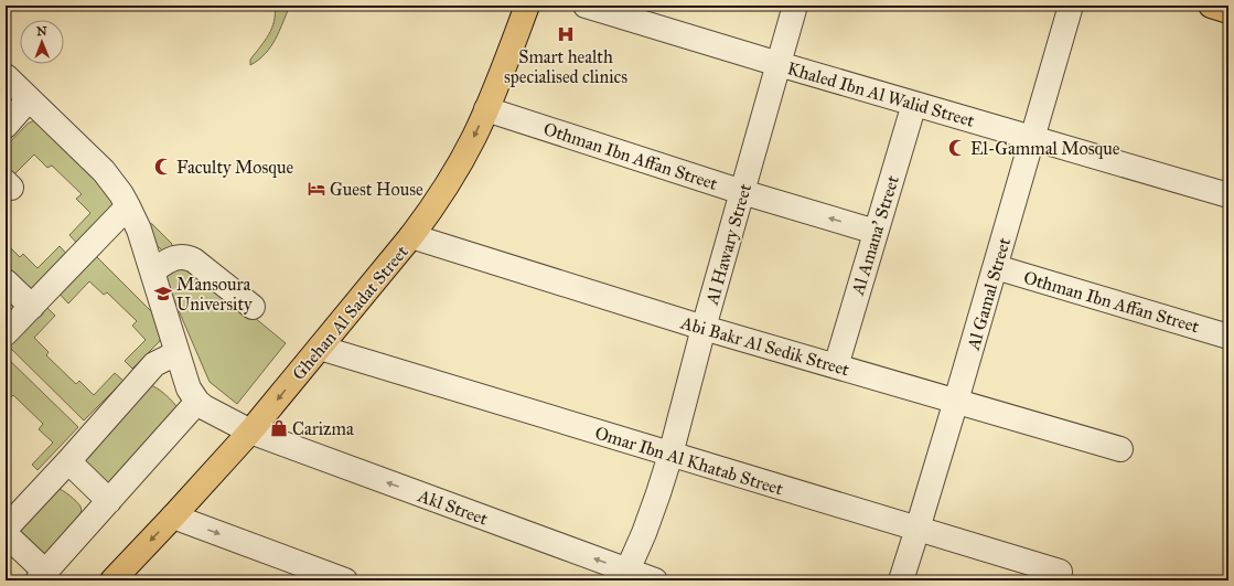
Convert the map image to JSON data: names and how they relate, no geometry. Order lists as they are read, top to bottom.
{
  "streets": {
    "main road": ["Ghehan Al Sadat Street"],
    "street": [
      "Khaled Ibn Al Walid Street",
      "Othman Ibn Affan Street",
      "Al Amana' Street",
      "Al Hawary Street",
      "Al Gamal Street",
      "Abi Bakr Al Sedik Street",
      "Omar Ibn Al Khatab Street",
      "Akl Street"
    ]
  },
  "crossings": [
    ["Khaled Ibn Al Walid Street", "Al Amana' Street"],
    ["Khaled Ibn Al Walid Street", "Al Hawary Street"],
    ["Khaled Ibn Al Walid Street", "Al Gamal Street"],
    ["Othman Ibn Affan Street", "Al Amana' Street"],
    ["Othman Ibn Affan Street", "Al Hawary Street"],
    ["Othman Ibn Affan Street", "Al Gamal Street"],
    ["Othman Ibn Affan Street", "Ghehan Al Sadat Street"],
    ["Al Amana' Street", "Abi Bakr Al Sedik Street"],
    ["Al Hawary Street", "Abi Bakr Al Sedik Street"],
    ["Al Hawary Street", "Omar Ibn Al Khatab Street"],
    ["Al Hawary Street", "Akl Street"],
    ["Al Gamal Street", "Abi Bakr Al Sedik Street"],
    ["Al Gamal Street", "Omar Ibn Al Khatab Street"],
    ["Ghehan Al Sadat Street", "Abi Bakr Al Sedik Street"],
    ["Ghehan Al Sadat Street", "Omar Ibn Al Khatab Street"],
    ["Ghehan Al Sadat Street", "Akl Street"]
  ],
  "one_way": ["Ghehan Al Sadat Street"],
  "places": {
    "hospital": ["Smart health specialised clinics"],
    "mosque": ["El-Gammal Mosque", "Faculty Mosque"],
    "hotel": ["Guest House"],
    "school or university": ["Mansoura University"],
    "shop": ["Carizma"]
  },
  "north": "top"
}
